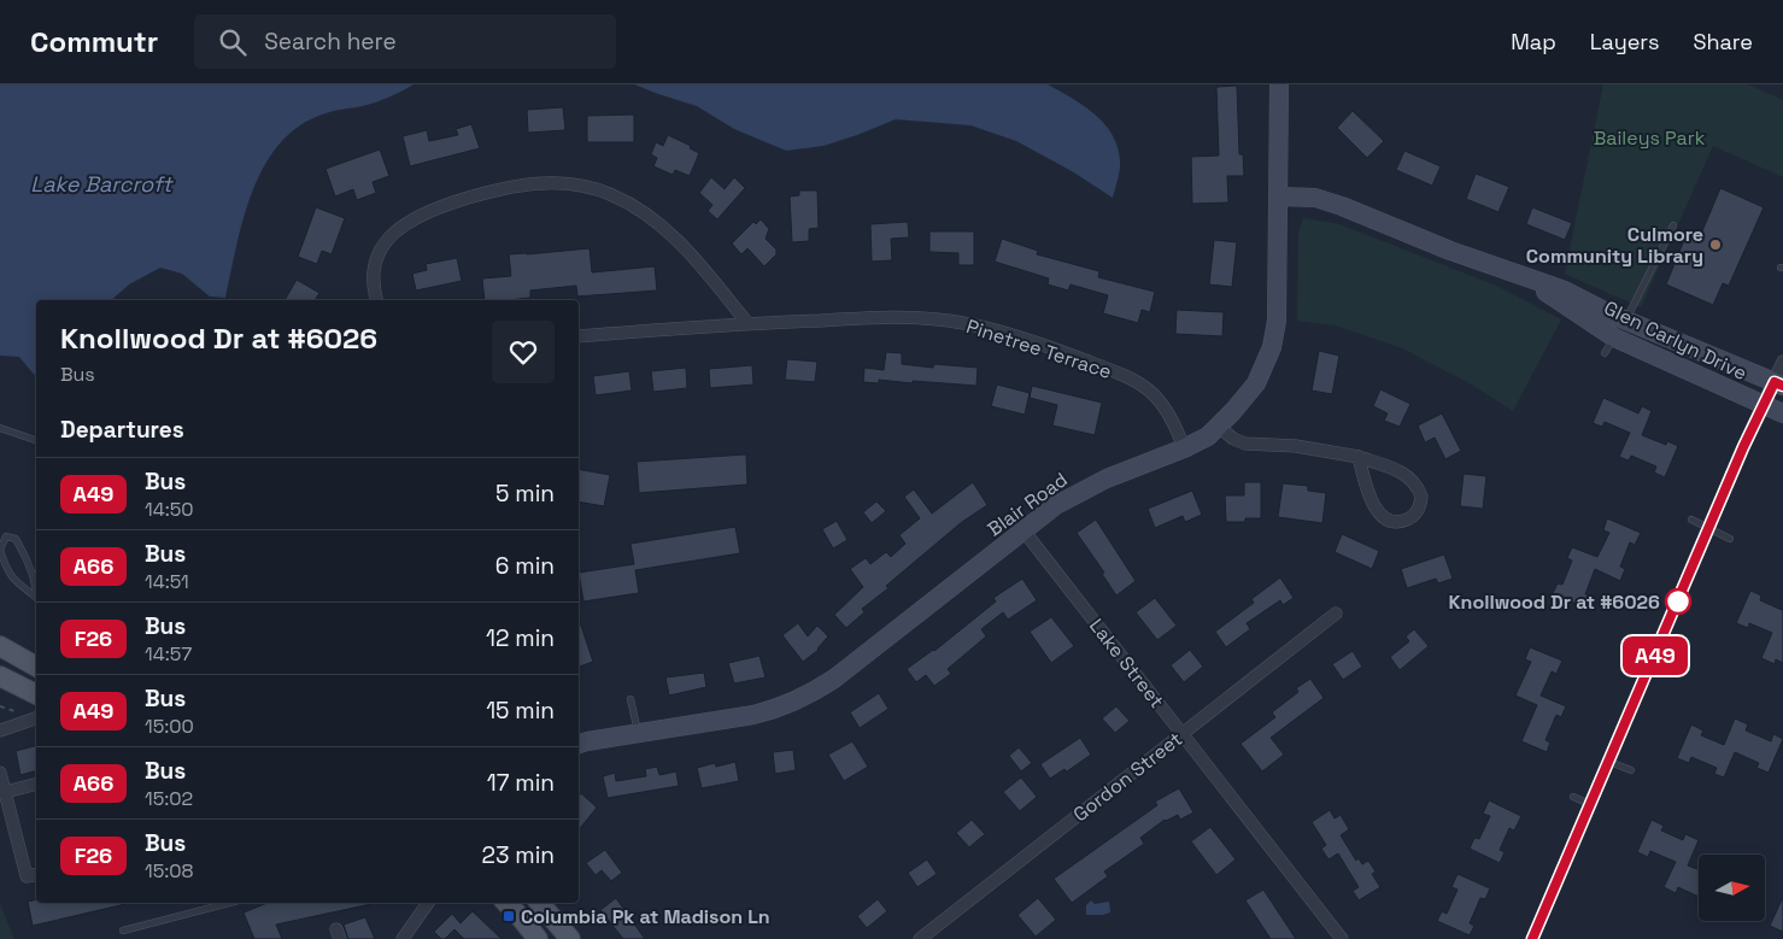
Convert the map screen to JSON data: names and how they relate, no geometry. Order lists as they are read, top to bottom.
{
  "streets": {
    "street": [
      "Glen Carlyn Drive",
      "Pinetree Terrace",
      "Blair Road",
      "Lake Street",
      "Gordon Street"
    ]
  },
  "crossings": [
    ["Glen Carlyn Drive", "Blair Road"],
    ["Pinetree Terrace", "Blair Road"],
    ["Blair Road", "Lake Street"],
    ["Lake Street", "Gordon Street"]
  ],
  "water": ["Lake Barcroft"],
  "parks": ["Baileys Park"],
  "places": {
    "other": ["Culmore Community Library", "Knollwood Dr at #6026"],
    "transit": ["Columbia Pk at Madison Ln"]
  },
  "lines": ["bus line A49"],
  "north": "right",
  "page": {
    "header": "Commutr",
    "search": "Search here",
    "nav": ["Map", "Layers", "Share"],
    "on_map": "A49",
    "heading": [
      ["Knollwood Dr at #6026", "Bus"],
      "Departures"
    ],
    "list": [
      {
        "mark": "A49",
        "name": "Bus",
        "note": "14:50",
        "value": "5 min"
      },
      {
        "mark": "A66",
        "name": "Bus",
        "note": "14:51",
        "value": "6 min"
      },
      {
        "mark": "F26",
        "name": "Bus",
        "note": "14:57",
        "value": "12 min"
      },
      {
        "mark": "A49",
        "name": "Bus",
        "note": "15:00",
        "value": "15 min"
      },
      {
        "mark": "A66",
        "name": "Bus",
        "note": "15:02",
        "value": "17 min"
      },
      {
        "mark": "F26",
        "name": "Bus",
        "note": "15:08",
        "value": "23 min"
      }
    ]
  }
}
